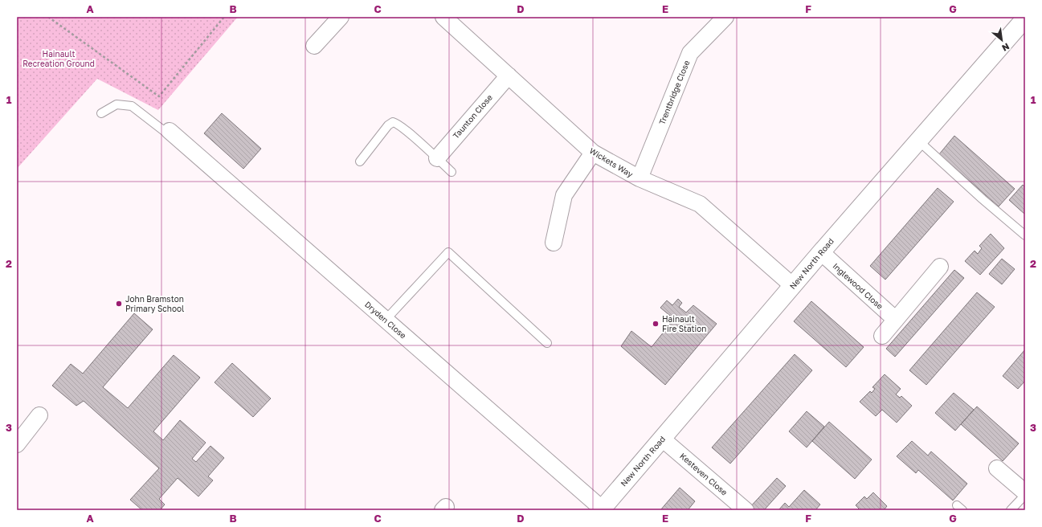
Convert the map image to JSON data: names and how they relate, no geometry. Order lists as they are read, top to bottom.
{
  "streets": {
    "street": [
      "Trentbridge Close",
      "Taunton Close",
      "Wickets Way",
      "New North Road",
      "Inglewood Close",
      "Dryden Close",
      "Kesteven Close"
    ]
  },
  "crossings": [
    ["Trentbridge Close", "Wickets Way"],
    ["Taunton Close", "Wickets Way"],
    ["Wickets Way", "New North Road"],
    ["New North Road", "Inglewood Close"],
    ["New North Road", "Dryden Close"],
    ["New North Road", "Kesteven Close"]
  ],
  "parks": ["Hainault Recreation Ground"],
  "places": ["John Bramston Primary School", "Hainault Fire Station"],
  "north": "bottom right",
  "grid": {
    "columns": [
      "A",
      "B",
      "C",
      "D",
      "E",
      "F",
      "G"
    ],
    "rows": ["1", "2", "3"]
  }
}
